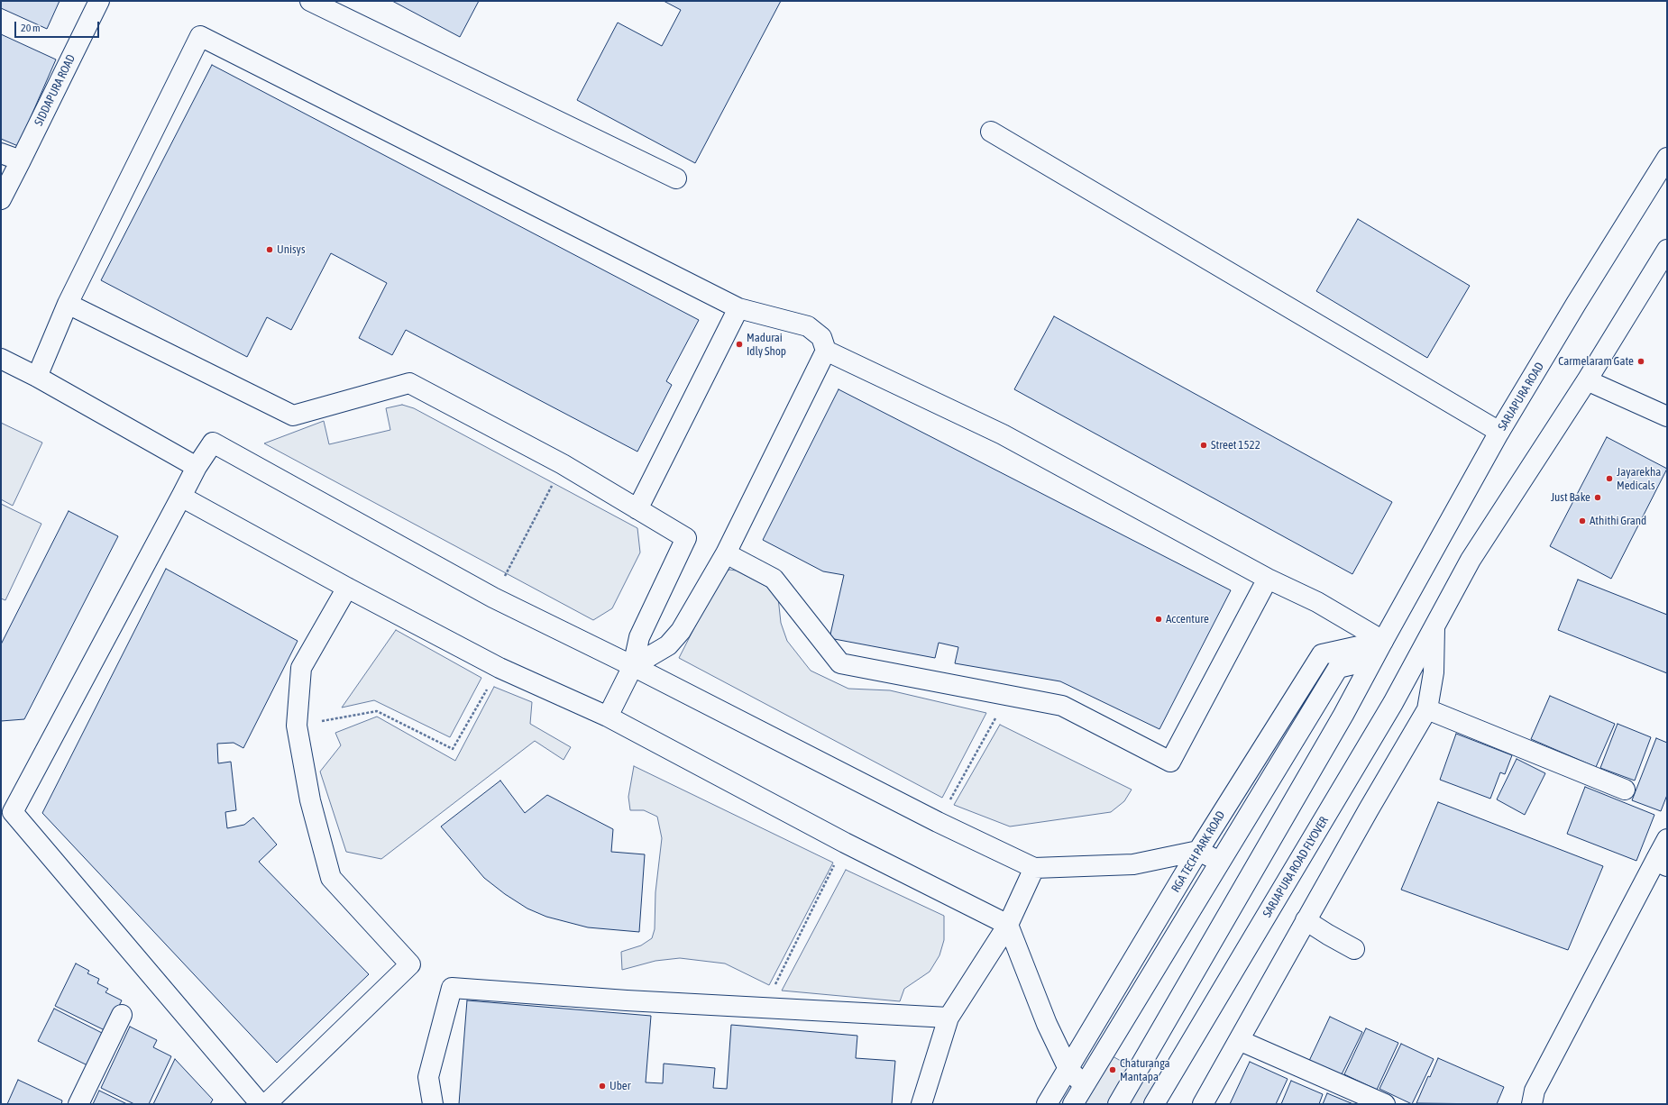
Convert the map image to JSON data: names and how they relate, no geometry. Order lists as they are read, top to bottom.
{
  "streets": {
    "street": [
      "SIDDAPURA ROAD",
      "SARJAPURA ROAD",
      "RGA TECH PARK ROAD",
      "SARJAPURA ROAD FLYOVER"
    ]
  },
  "crossings": [
    ["SARJAPURA ROAD", "RGA TECH PARK ROAD"]
  ],
  "places": [
    "Unisys",
    "Madurai Idly Shop",
    "Carmelaram Gate",
    "Street 1522",
    "Jayarekha Medicals",
    "Just Bake",
    "Athithi Grand",
    "Accenture",
    "Chaturanga Mantapa",
    "Uber"
  ],
  "scale_bar": "20 m"
}
